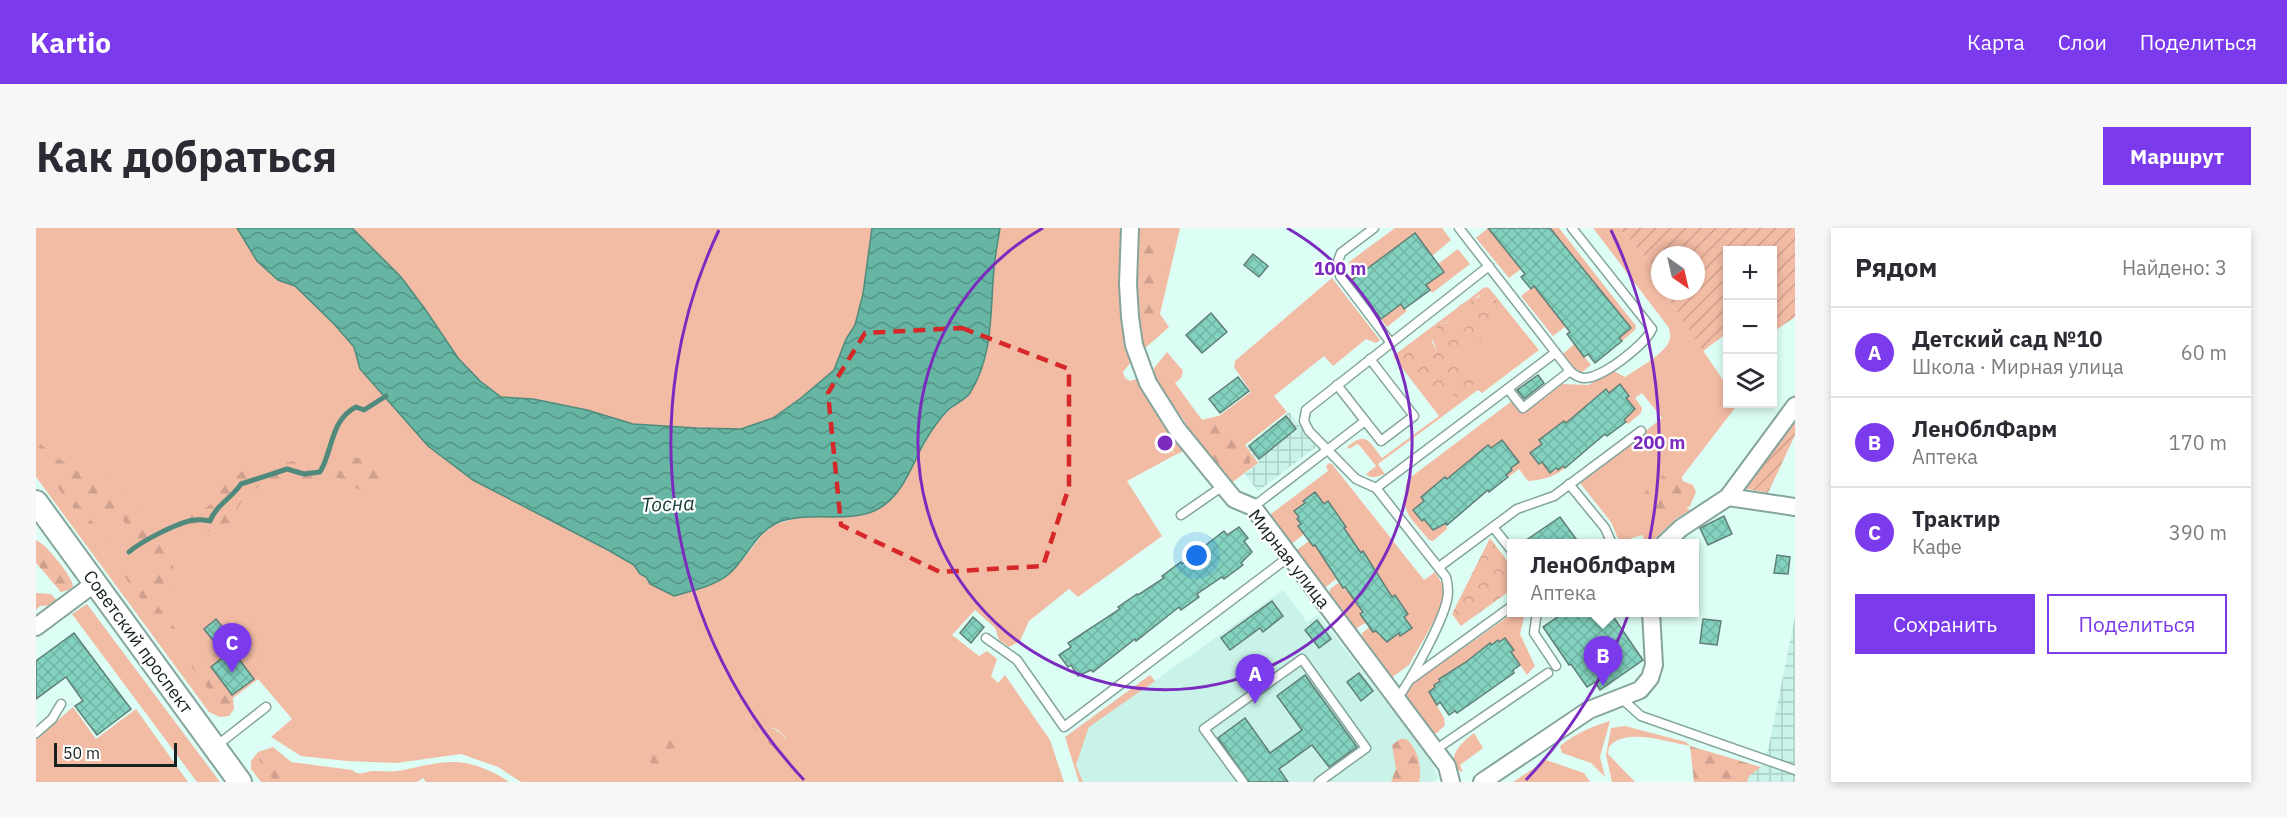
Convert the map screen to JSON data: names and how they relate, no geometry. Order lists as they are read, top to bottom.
{
  "streets": {
    "main road": ["Советский проспект"],
    "street": ["Мирная улица"]
  },
  "water": ["Тосна"],
  "scale_bar": "50 m",
  "north": "bottom right",
  "page": {
    "header": "Kartio",
    "nav": ["Карта", "Слои", "Поделиться"],
    "buttons": [
      "Маршрут",
      ["Сохранить", "Поделиться"]
    ],
    "title": "Как добраться",
    "heading": ["Рядом", "Найдено: 3"],
    "map_buttons": ["+", "−"],
    "list": [
      {
        "mark": "A",
        "name": "Детский сад №10",
        "note": "Школа · Мирная улица",
        "value": "60 m"
      },
      {
        "mark": "B",
        "name": "ЛенОблФарм",
        "note": "Аптека",
        "value": "170 m"
      },
      {
        "mark": "C",
        "name": "Трактир",
        "note": "Кафе",
        "value": "390 m"
      }
    ],
    "popup": ["ЛенОблФарм", "Аптека"],
    "pins": ["C", "B", "A"],
    "scale": "50 m"
  },
  "rings": ["100 m", "200 m"]
}
